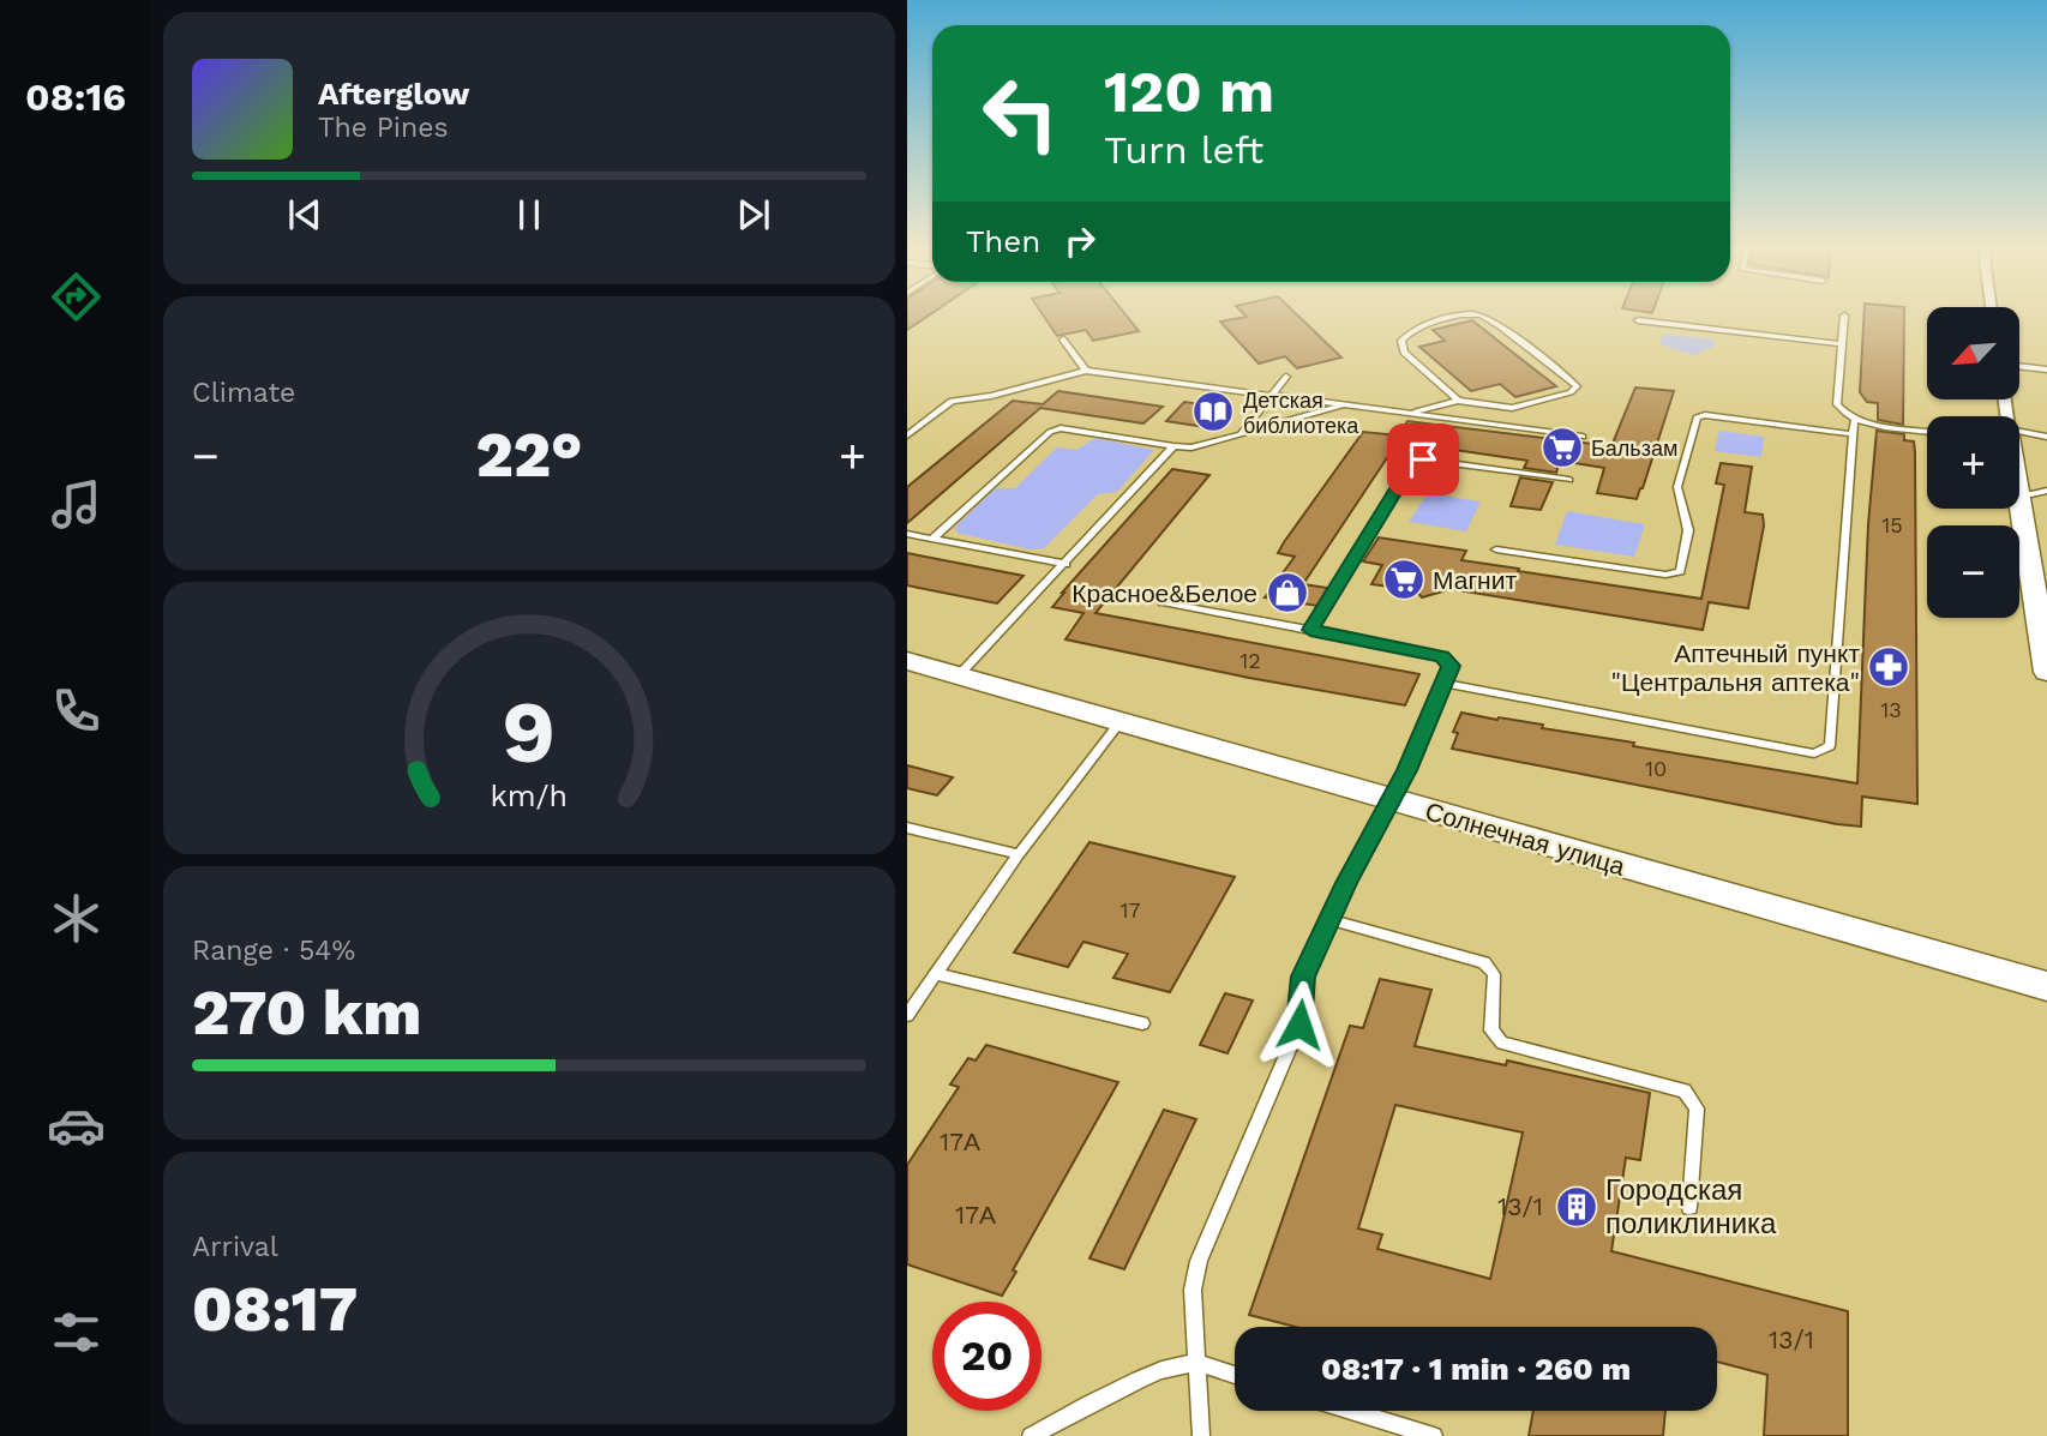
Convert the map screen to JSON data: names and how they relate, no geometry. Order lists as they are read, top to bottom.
{
  "streets": {
    "street": ["Солнечная улица"]
  },
  "places": {
    "library": ["Детская библиотека"],
    "supermarket": ["Бальзам", "Магнит"],
    "shop": ["Красное&Белое"],
    "pharmacy": ["Аптечный пункт \"Центральня аптека\""],
    "building": ["Городская поликлиника"]
  },
  "house_numbers": [
    "15",
    "12",
    "13",
    "10",
    "17",
    "17А",
    "13/1",
    "17А",
    "13/1"
  ],
  "north": "bottom left",
  "page": {
    "tabs": "08:16",
    "turn": ["120 m", "Turn left"],
    "song": ["Afterglow", "The Pines"],
    "then": "Then",
    "tile": [
      "Climate",
      ["Range · 54%", "270 km"],
      ["Arrival", "08:17"]
    ],
    "map_buttons": ["+", "−"],
    "heat": ["−", "22°", "+"],
    "limit": "20",
    "trip": "08:17 · 1 min · 260 m",
    "gauge": ["9", "km/h"]
  }
}
